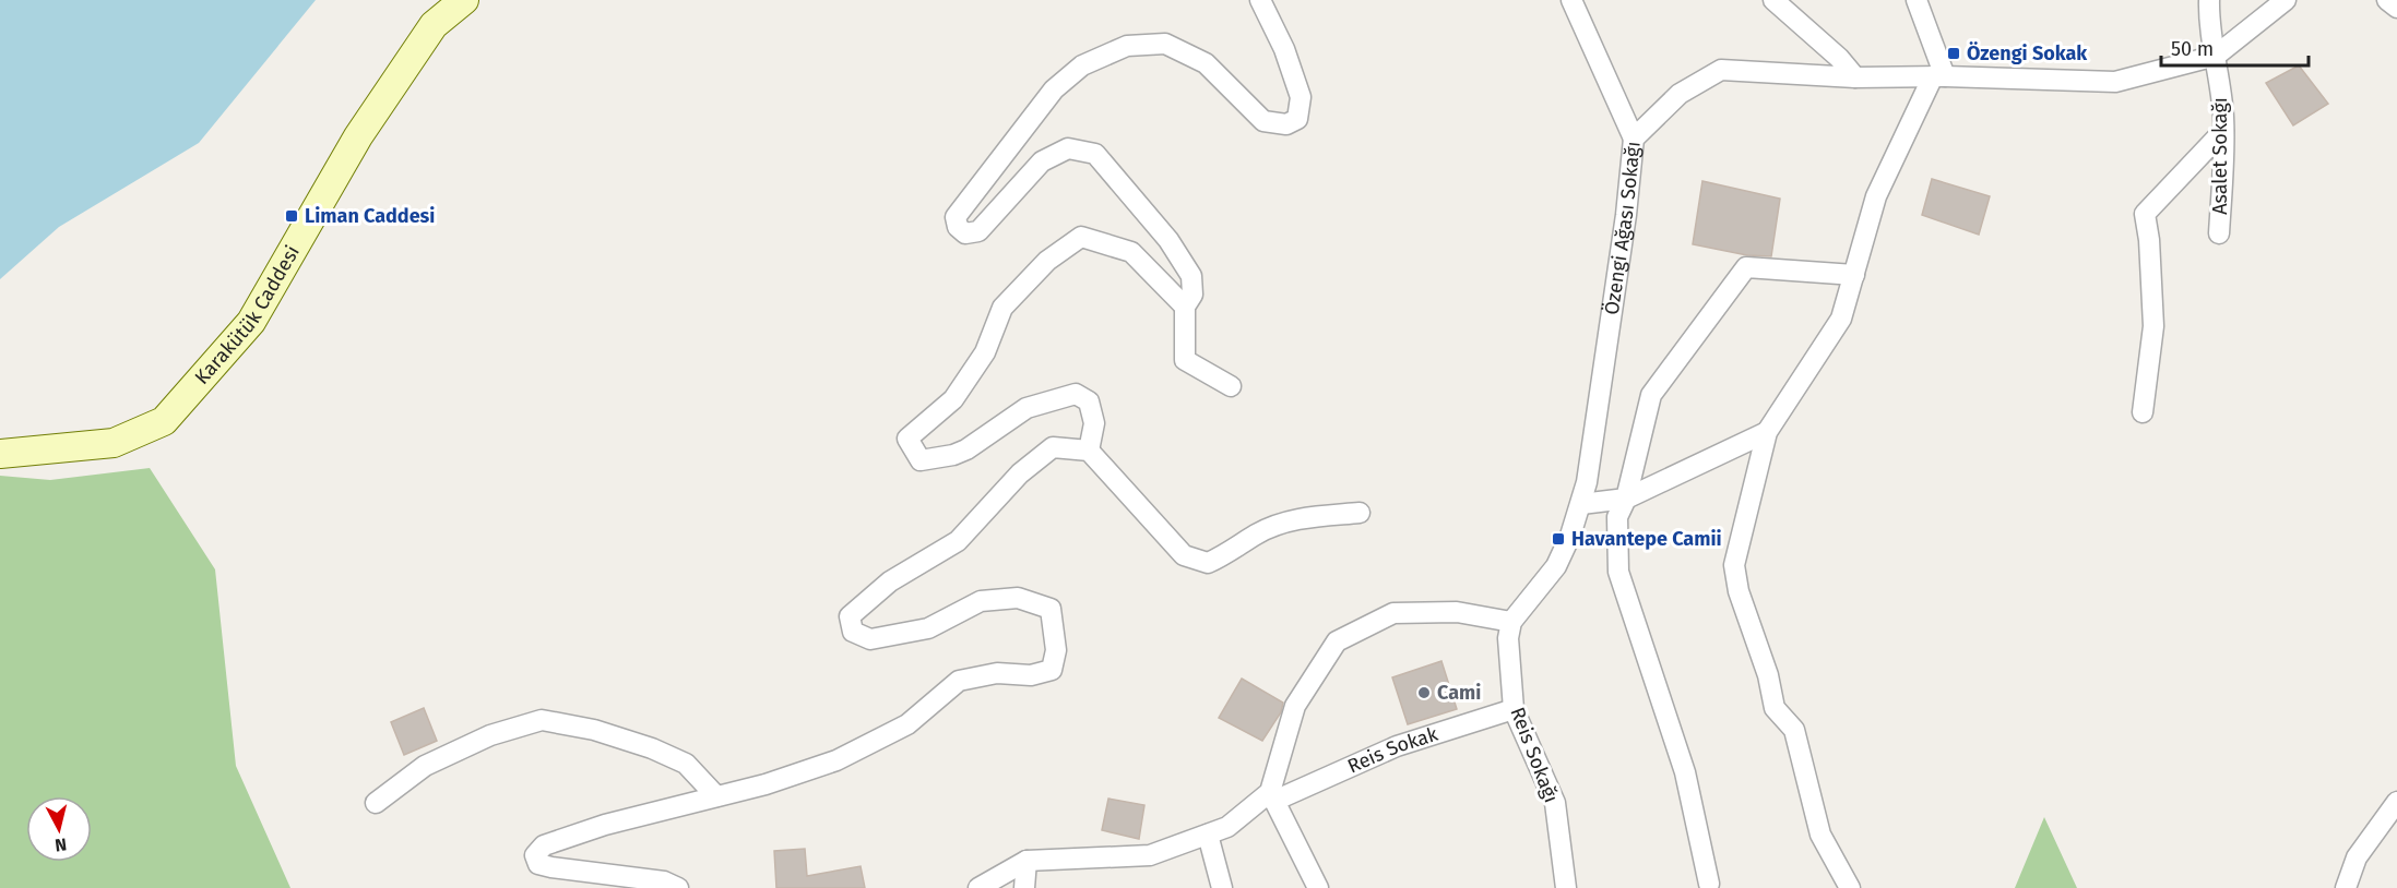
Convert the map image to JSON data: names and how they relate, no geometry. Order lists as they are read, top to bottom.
{
  "streets": {
    "main road": ["Karakütük Caddesi"],
    "street": [
      "Asalet Sokağı",
      "Özengi Ağası Sokağı",
      "Reis Sokak",
      "Reis Sokağı"
    ]
  },
  "crossings": [
    ["Asalet Sokağı", "Özengi Ağası Sokağı"],
    ["Özengi Ağası Sokağı", "Reis Sokağı"],
    ["Reis Sokak", "Reis Sokağı"]
  ],
  "places": {
    "transit": ["Özengi Sokak", "Liman Caddesi", "Havantepe Camii"],
    "other": ["Cami"]
  },
  "scale_bar": "50 m",
  "north": "bottom"
}
